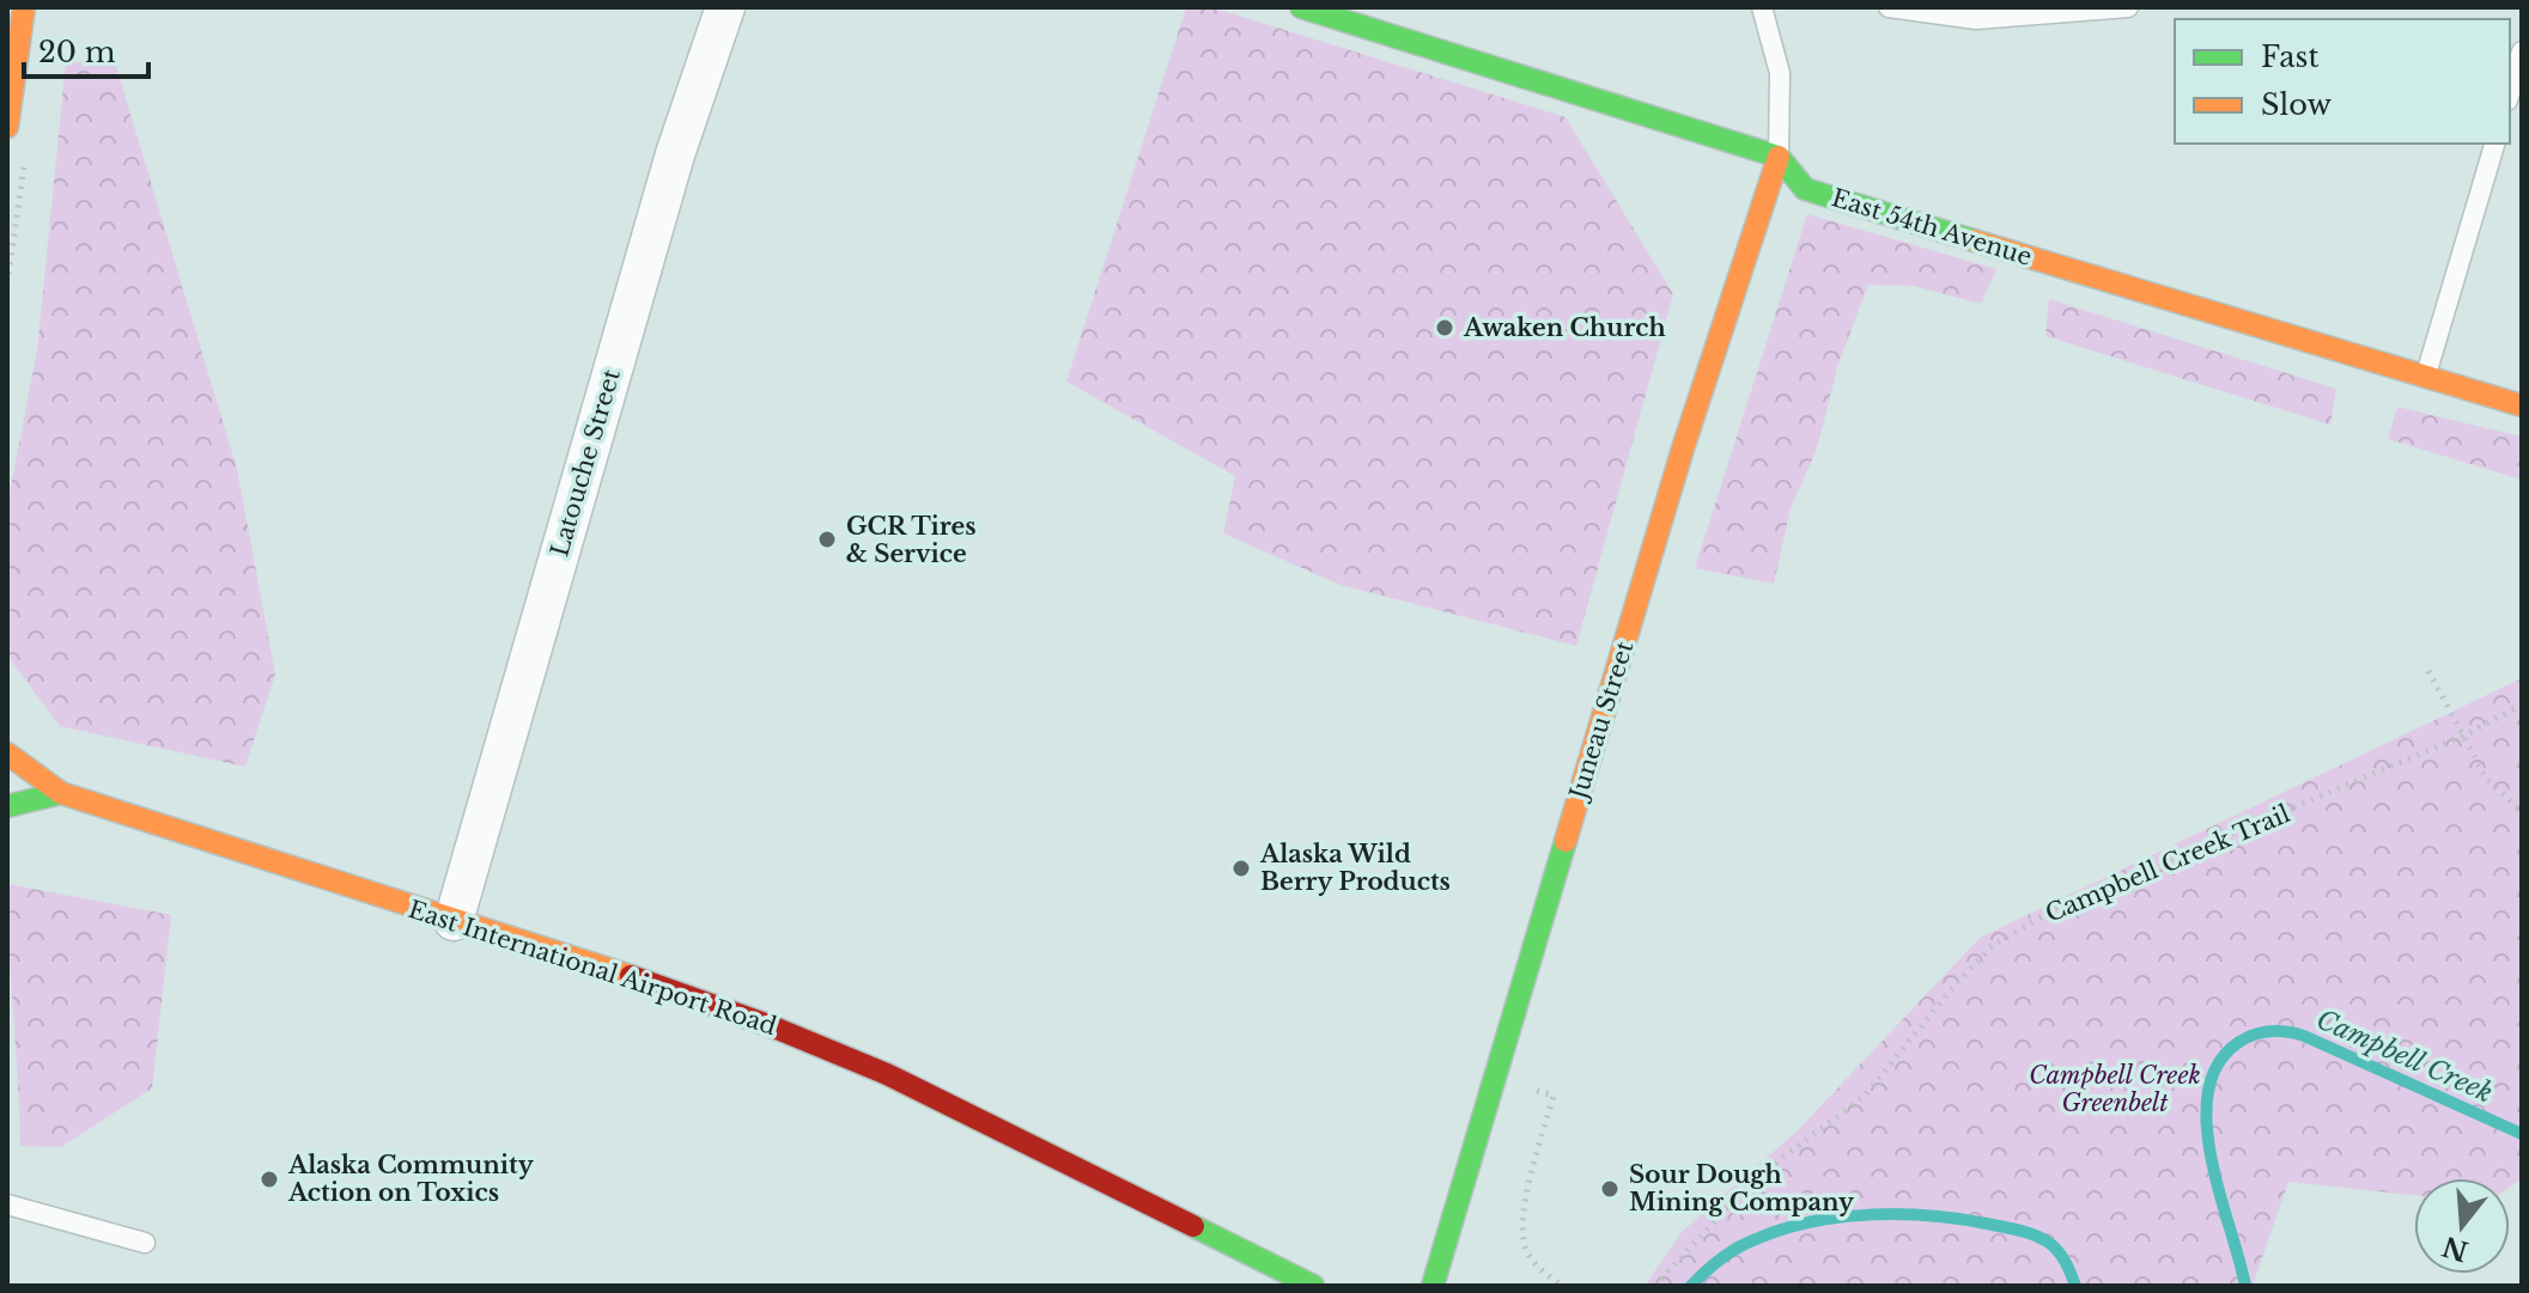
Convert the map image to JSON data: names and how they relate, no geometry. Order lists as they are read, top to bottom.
{
  "streets": {
    "street": [
      "East 54th Avenue",
      "Latouche Street",
      "Juneau Street",
      "East International Airport Road"
    ],
    "path": ["Campbell Creek Trail"]
  },
  "crossings": [
    ["East 54th Avenue", "Juneau Street"],
    ["Latouche Street", "East International Airport Road"]
  ],
  "water": ["Campbell Creek"],
  "parks": ["Campbell Creek Greenbelt"],
  "places": [
    "Awaken Church",
    "GCR Tires & Service",
    "Alaska Wild Berry Products",
    "Alaska Community Action on Toxics",
    "Sour Dough Mining Company"
  ],
  "legend": ["Fast", "Slow"],
  "scale_bar": "20 m",
  "north": "bottom"
}
